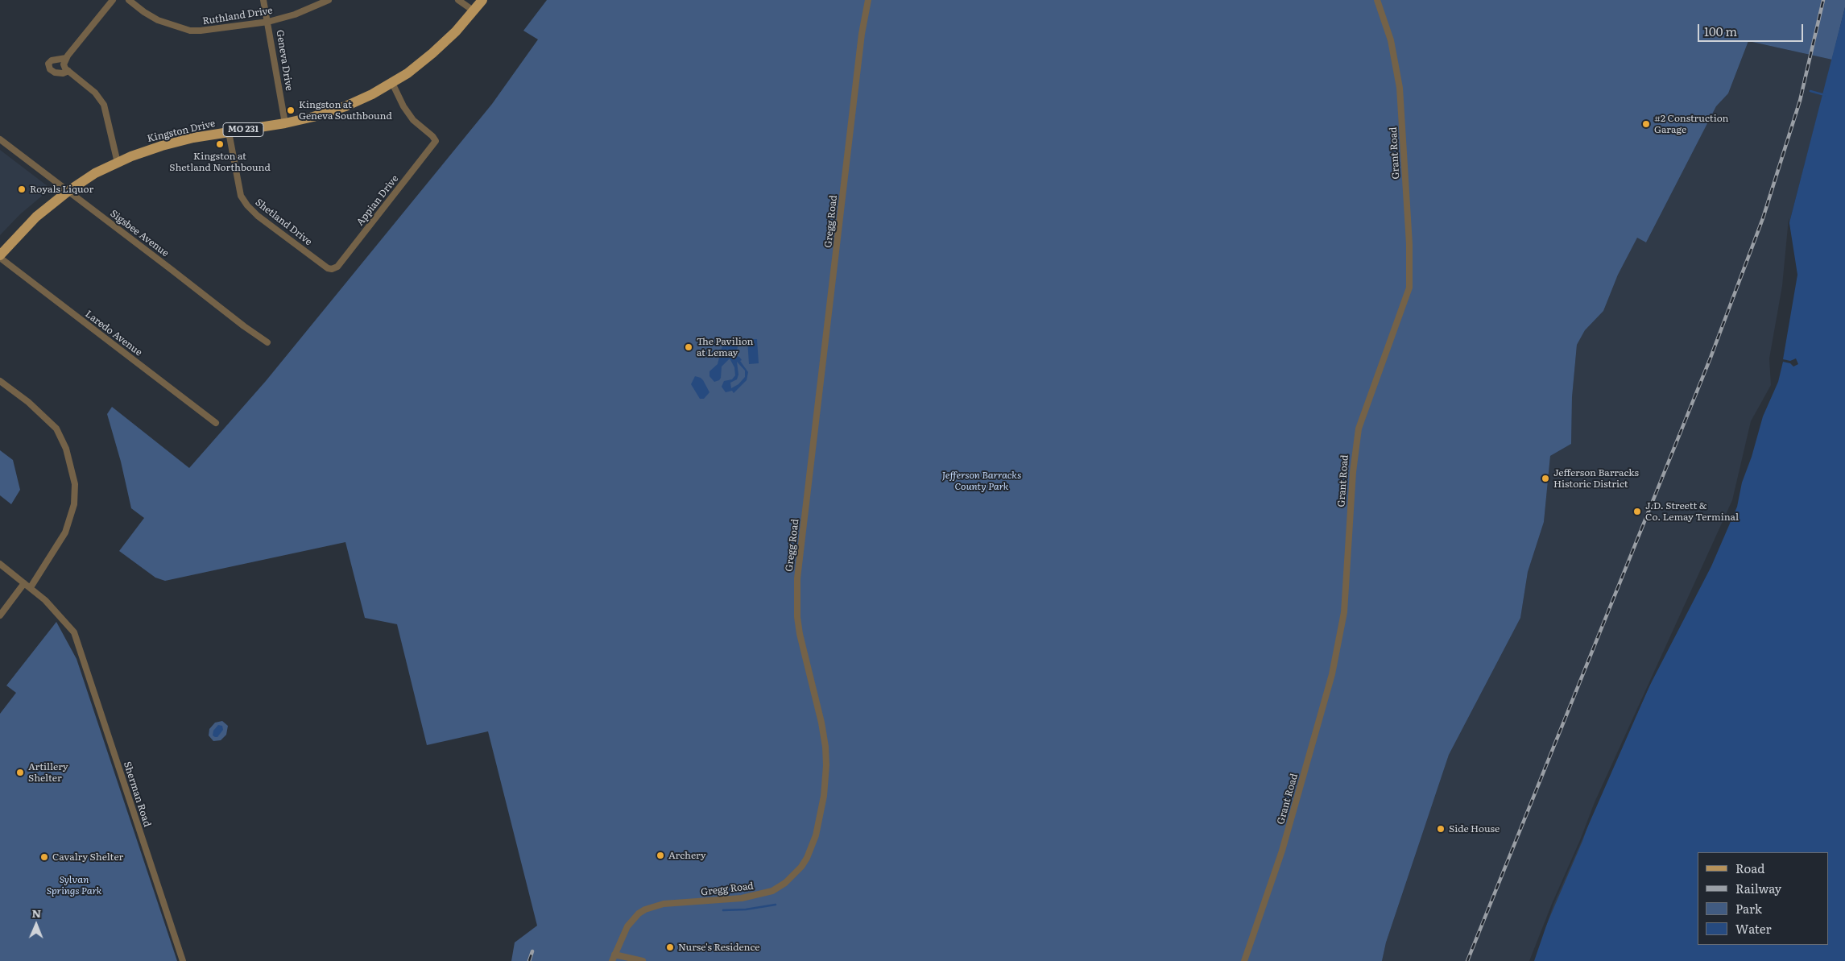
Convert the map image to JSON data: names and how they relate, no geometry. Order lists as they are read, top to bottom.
{
  "streets": {
    "main road": ["MO 231", "Kingston Drive"],
    "street": [
      "Ruthland Drive",
      "Geneva Drive",
      "Grant Road",
      "Appian Drive",
      "Gregg Road",
      "Shetland Drive",
      "Sigsbee Avenue",
      "Laredo Avenue",
      "Sherman Road"
    ]
  },
  "crossings": [
    ["Ruthland Drive", "Geneva Drive"],
    ["Geneva Drive", "Kingston Drive"],
    ["Kingston Drive", "Appian Drive"],
    ["Kingston Drive", "Shetland Drive"],
    ["Kingston Drive", "Sigsbee Avenue"],
    ["Kingston Drive", "Laredo Avenue"],
    ["Appian Drive", "Shetland Drive"]
  ],
  "parks": ["Jefferson Barracks County Park", "Sylvan Springs Park"],
  "places": [
    "Kingston at Geneva Southbound",
    "#2 Construction Garage",
    "Kingston at Shetland Northbound",
    "Royals Liquor",
    "The Pavilion at Lemay",
    "Jefferson Barracks Historic District",
    "J.D. Streett & Co. Lemay Terminal",
    "Artillery Shelter",
    "Side House",
    "Archery",
    "Cavalry Shelter",
    "Nurse's Residence"
  ],
  "legend": [
    "Road",
    "Railway",
    "Park",
    "Water"
  ],
  "scale_bar": "100 m",
  "north": "top"
}
